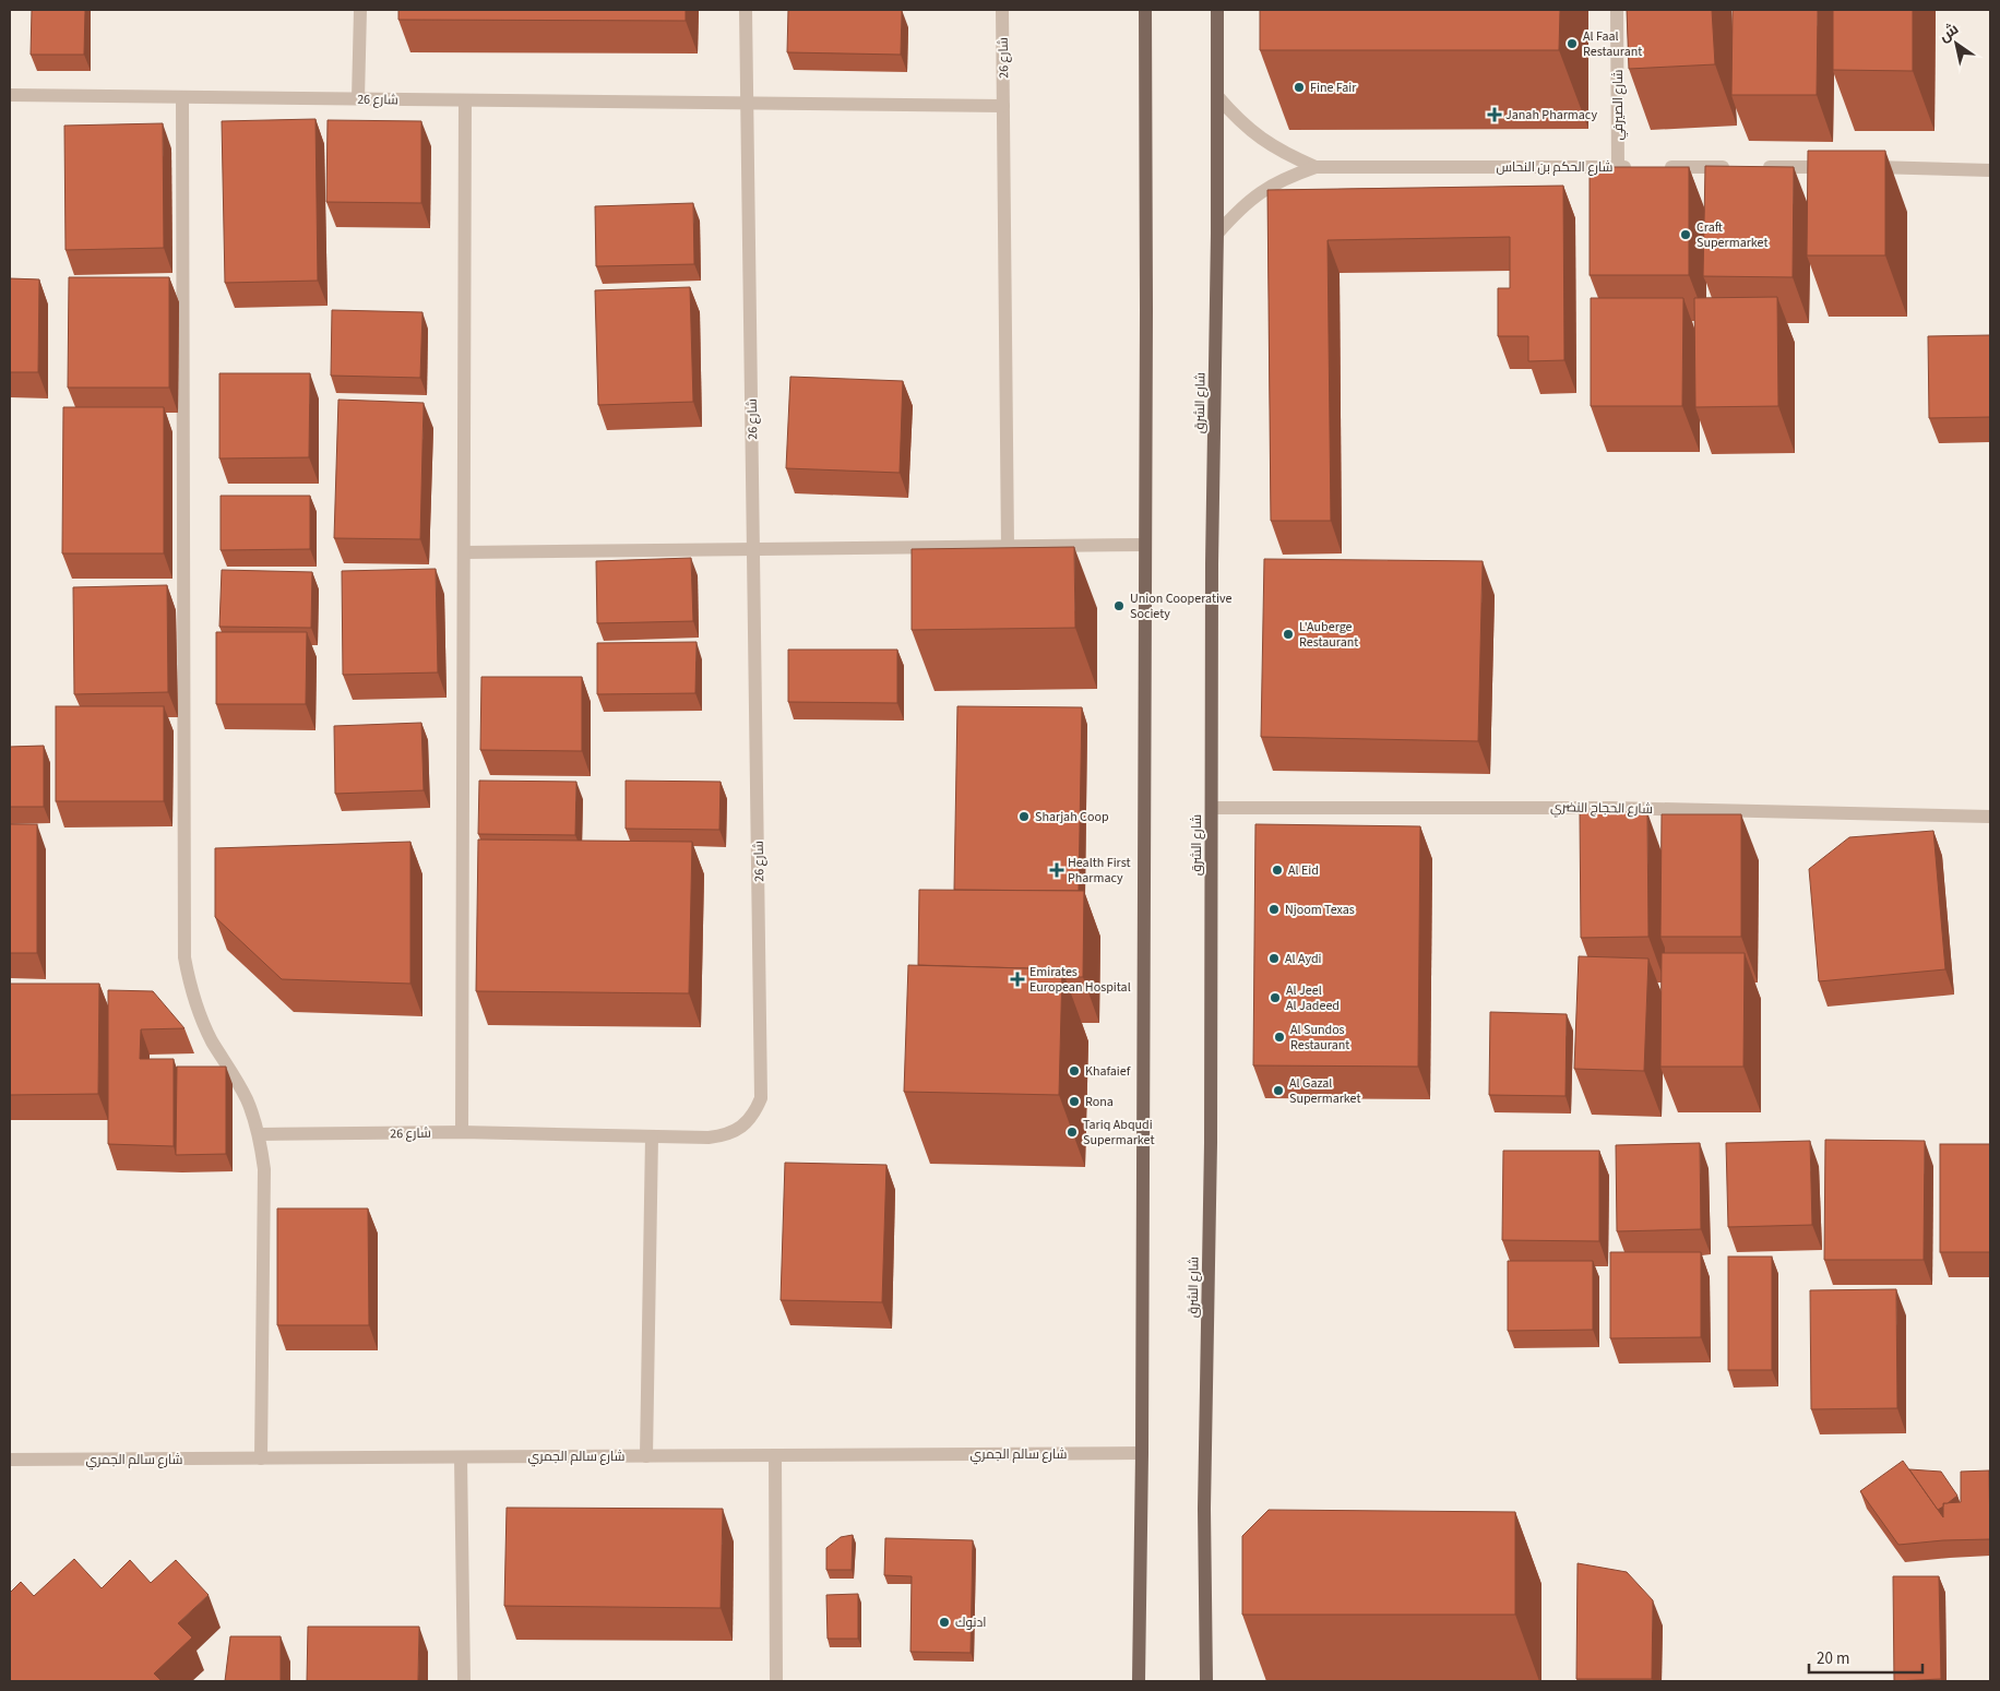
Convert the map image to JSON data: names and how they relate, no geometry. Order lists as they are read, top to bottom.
{
  "streets": {
    "main road": ["شارع الشرق"],
    "street": [
      "شارع 26",
      "شارع الصيرفي",
      "شارع الحكم بن النحاس",
      "شارع الحجاج النضري",
      "شارع سالم الجمري"
    ]
  },
  "crossings": [
    ["شارع الصيرفي", "شارع الحكم بن النحاس"],
    ["شارع الحكم بن النحاس", "شارع الشرق"],
    ["شارع الشرق", "شارع الحجاج النضري"]
  ],
  "places": {
    "other": [
      "Al Faal Restaurant",
      "Fine Fair",
      "Craft Supermarket",
      "Union Cooperative Society",
      "L'Auberge Restaurant",
      "Sharjah Coop",
      "Al Eid",
      "Njoom Texas",
      "Al Aydi",
      "Al Jeel Al Jadeed",
      "Al Sundos Restaurant",
      "Khafaief",
      "Al Gazal Supermarket",
      "Rona",
      "Tariq Abqudi Supermarket",
      "ادنوك"
    ],
    "health": ["Janah Pharmacy", "Health First Pharmacy", "Emirates European Hospital"]
  },
  "scale_bar": "20 m",
  "north": "top left"
}
